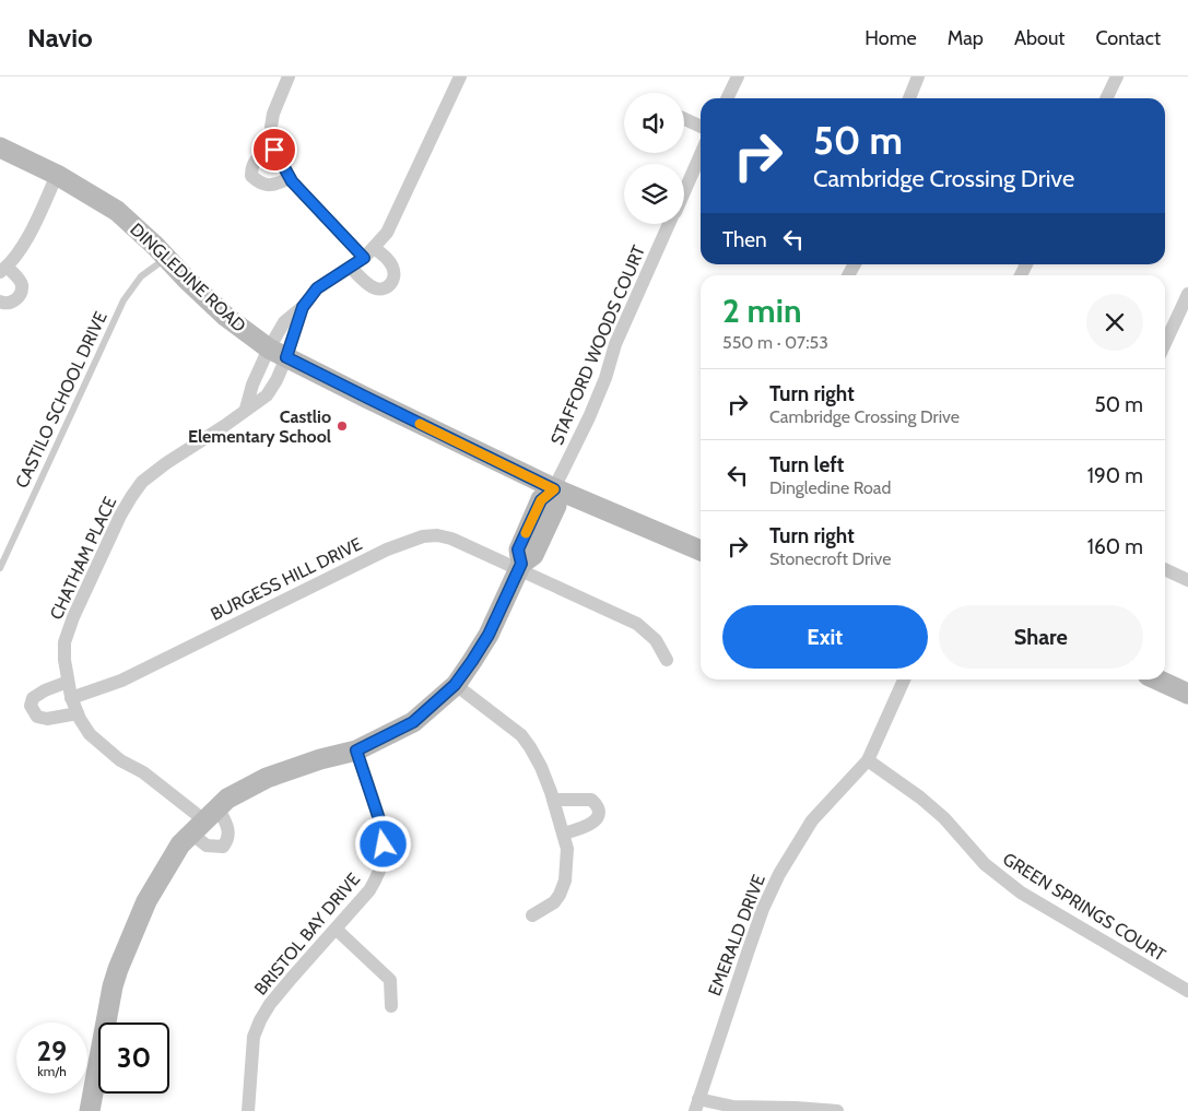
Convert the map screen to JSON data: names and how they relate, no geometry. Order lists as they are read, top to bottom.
{
  "streets": {
    "street": [
      "DINGLEDINE ROAD",
      "STAFFORD WOODS COURT",
      "CHATHAM PLACE",
      "BURGESS HILL DRIVE",
      "GREEN SPRINGS COURT",
      "BRISTOL BAY DRIVE",
      "EMERALD DRIVE"
    ],
    "lane": ["CASTILO SCHOOL DRIVE"]
  },
  "crossings": [
    ["DINGLEDINE ROAD", "STAFFORD WOODS COURT"],
    ["DINGLEDINE ROAD", "CASTILO SCHOOL DRIVE"],
    ["DINGLEDINE ROAD", "CHATHAM PLACE"],
    ["CHATHAM PLACE", "BURGESS HILL DRIVE"],
    ["GREEN SPRINGS COURT", "EMERALD DRIVE"]
  ],
  "places": ["Castlio Elementary School"],
  "page": {
    "header": "Navio",
    "nav": [
      "Home",
      "Map",
      "About",
      "Contact"
    ],
    "turn": ["50 m", "Cambridge Crossing Drive"],
    "then": "Then",
    "heading": ["2 min", "550 m · 07:53"],
    "list": [
      {
        "name": "Turn right",
        "note": "Cambridge Crossing Drive",
        "value": "50 m"
      },
      {
        "name": "Turn left",
        "note": "Dingledine Road",
        "value": "190 m"
      },
      {
        "name": "Turn right",
        "note": "Stonecroft Drive",
        "value": "160 m"
      }
    ],
    "buttons": ["Exit", "Share"],
    "speed": "29 km/h",
    "limit": "30"
  }
}
